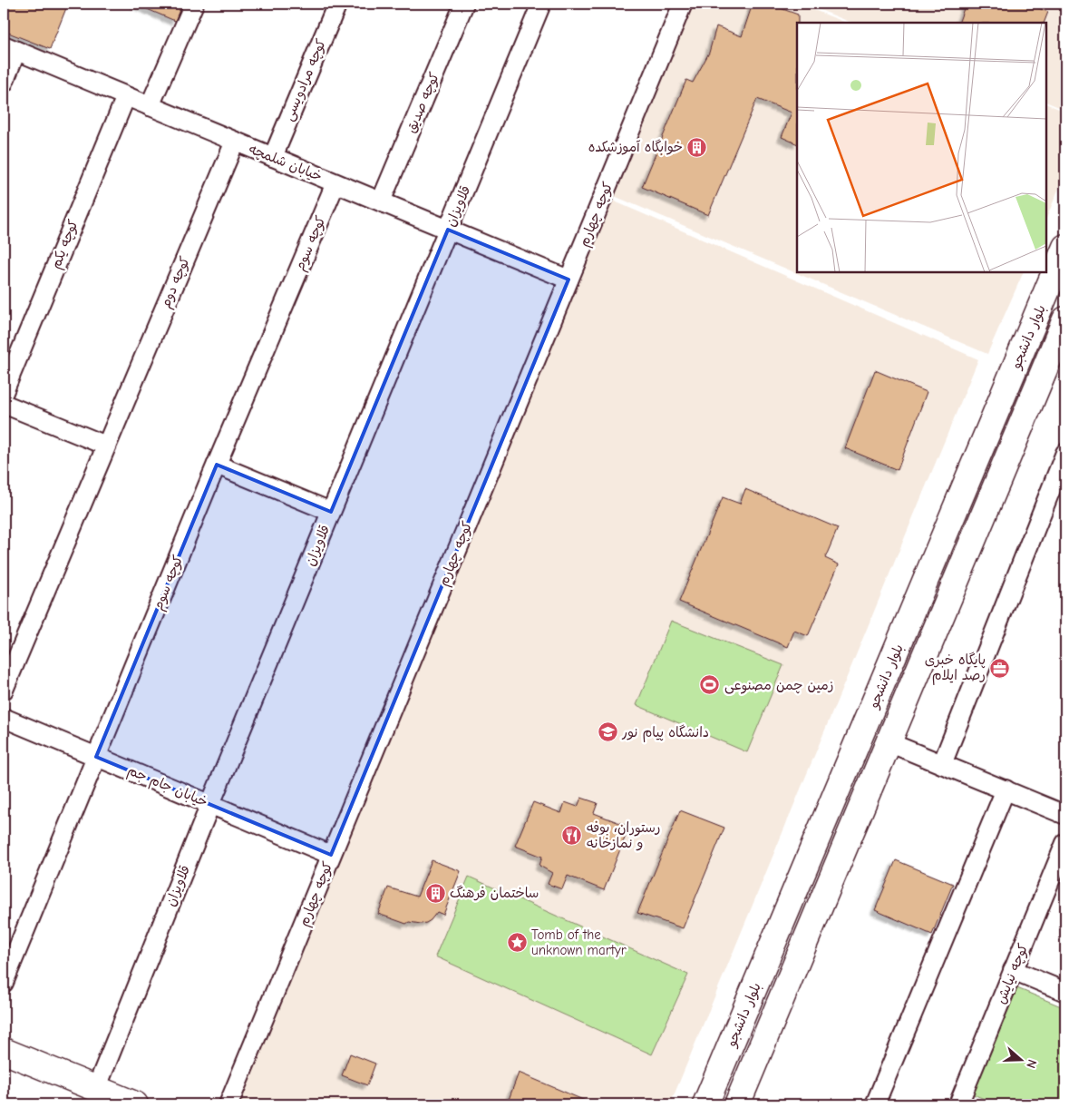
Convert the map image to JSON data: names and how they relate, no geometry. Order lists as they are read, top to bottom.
{
  "streets": {
    "main road": ["بلوار دانشجو"],
    "street": [
      "کوچه مرادویسی",
      "کوچه صدیق",
      "خیابان شلمچه",
      "قلاویزان",
      "کوچه چهارم",
      "کوچه سوم",
      "کوچه یکم",
      "کوچه دوم",
      "خیابان جام جم",
      "كوچه نيايش"
    ]
  },
  "crossings": [
    ["کوچه مرادویسی", "خیابان شلمچه"],
    ["کوچه صدیق", "خیابان شلمچه"],
    ["خیابان شلمچه", "قلاویزان"],
    ["خیابان شلمچه", "کوچه چهارم"],
    ["خیابان شلمچه", "کوچه سوم"],
    ["خیابان شلمچه", "کوچه یکم"],
    ["خیابان شلمچه", "کوچه دوم"],
    ["قلاویزان", "خیابان جام جم"],
    ["کوچه چهارم", "خیابان جام جم"],
    ["کوچه سوم", "خیابان جام جم"]
  ],
  "places": {
    "building": ["خوابگاه آموزشکده", "ساختمان فرهنگ"],
    "office": ["پایگاه خبری رصد ایلام"],
    "sports": ["زمین چمن مصنوعی"],
    "school or university": ["دانشگاه پیام نور"],
    "restaurant": ["رستوران، بوفه و نمازخانه"],
    "place": ["Tomb of the unknown martyr"]
  },
  "north": "right"
}
